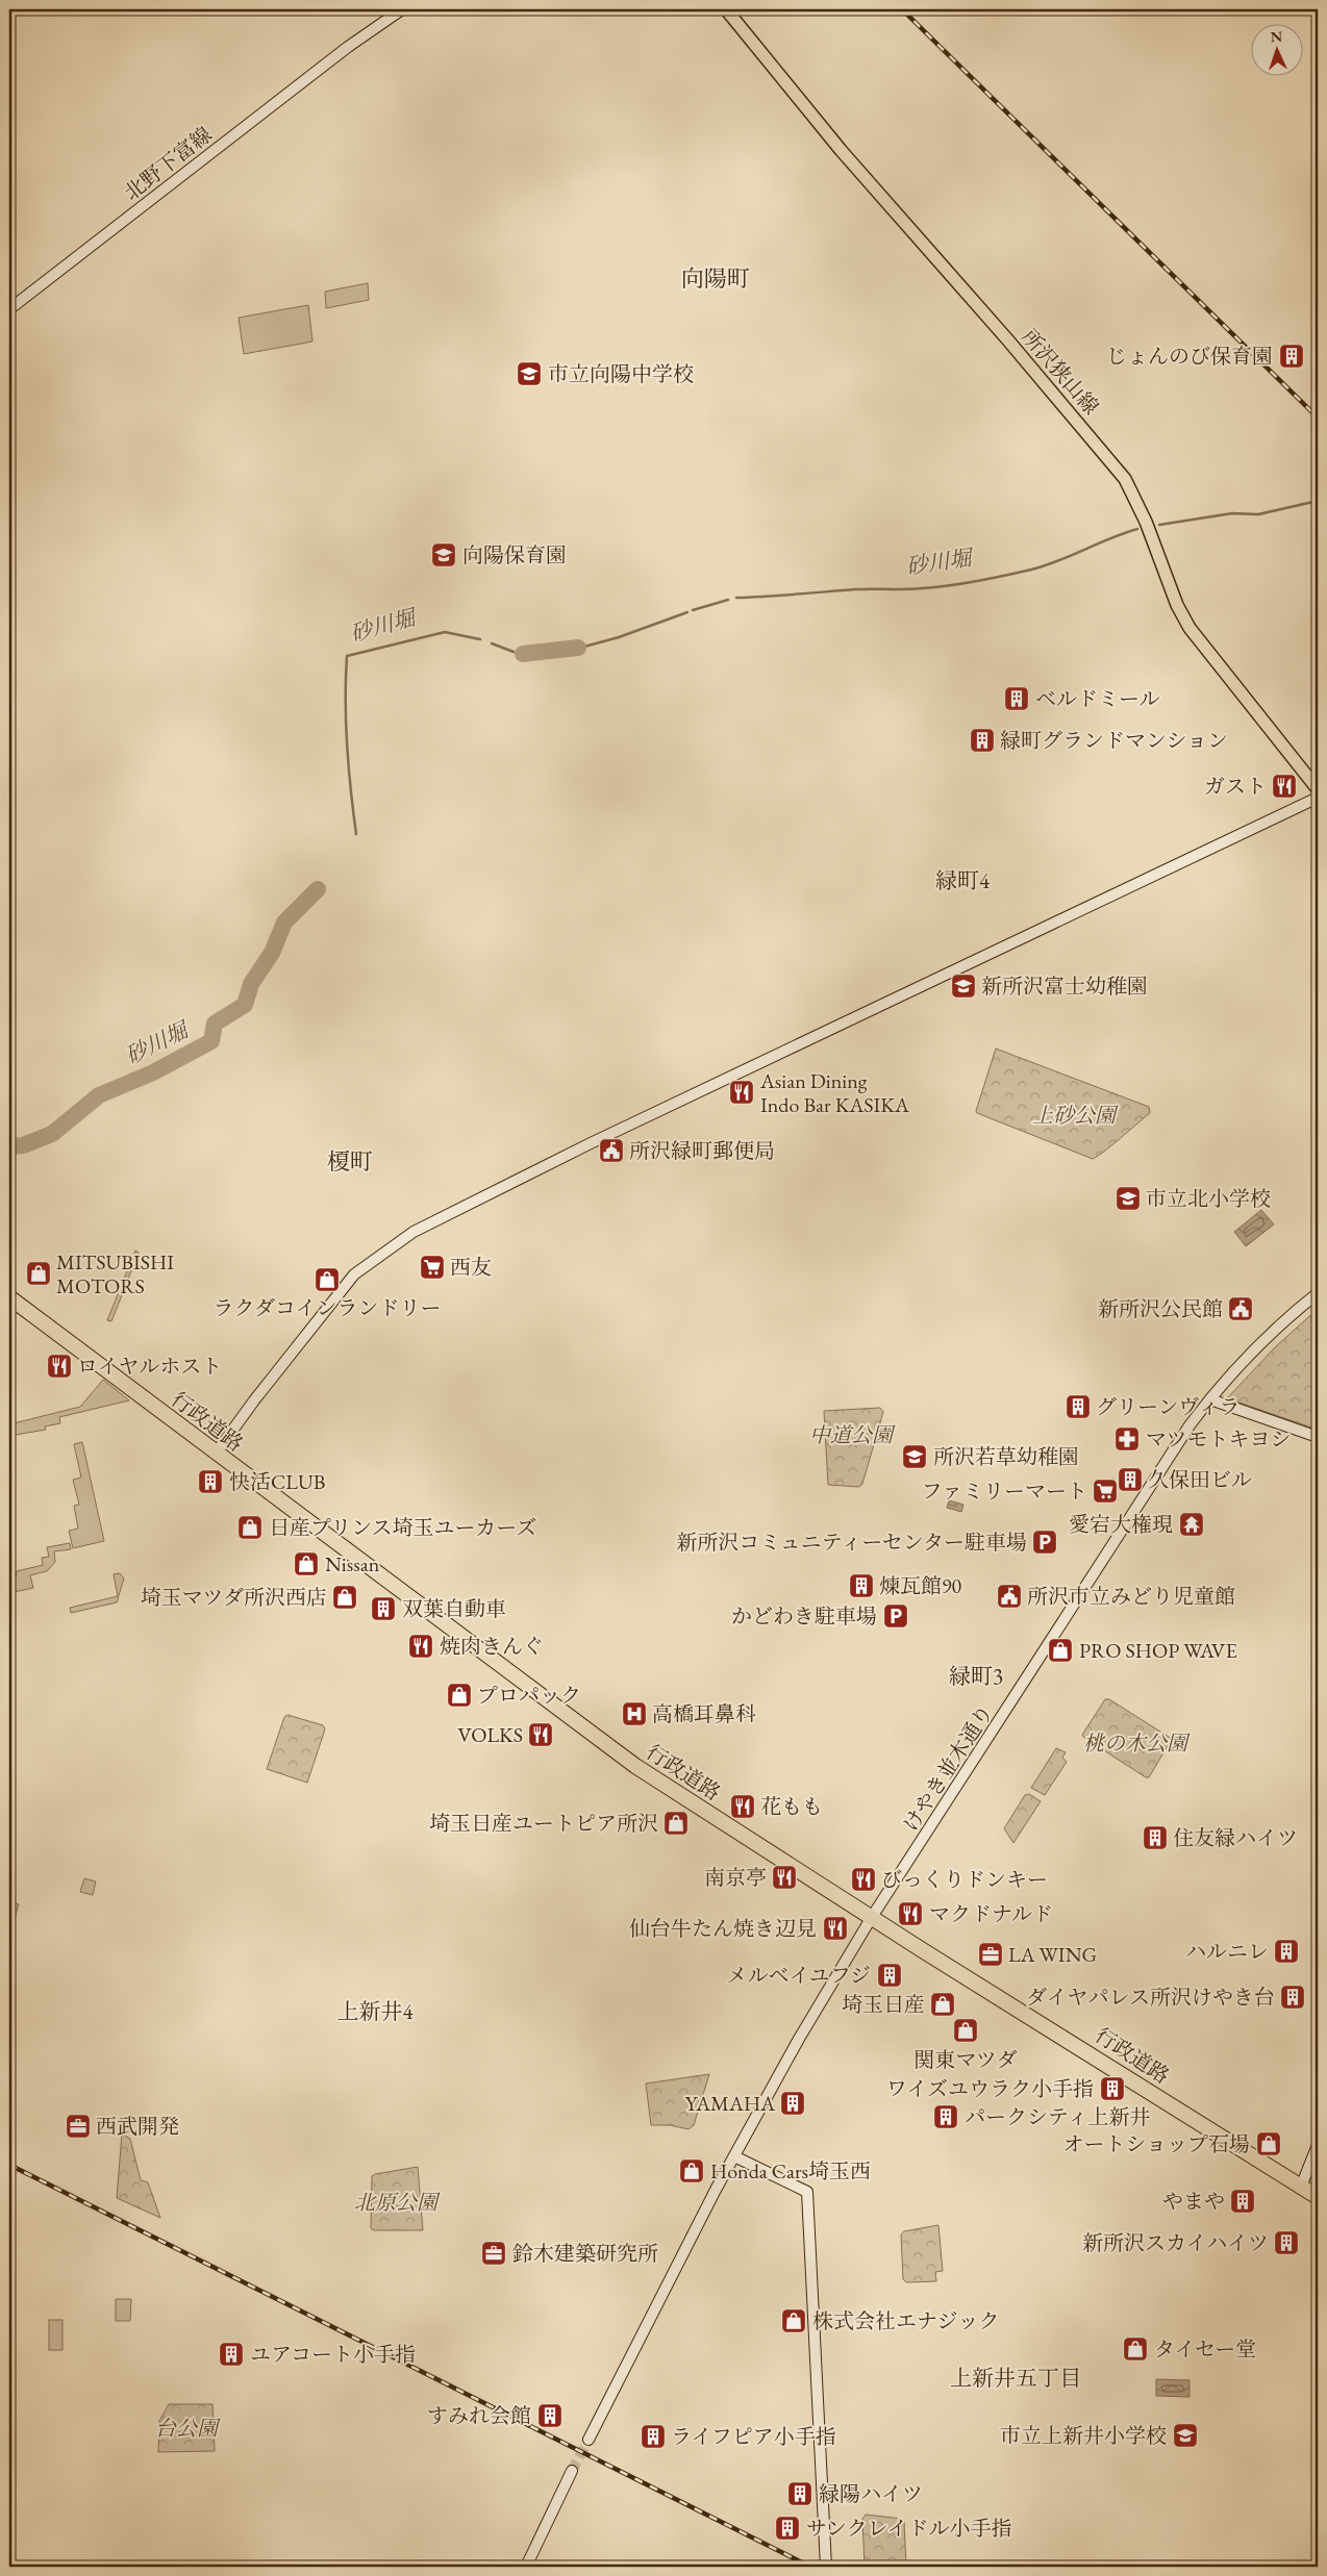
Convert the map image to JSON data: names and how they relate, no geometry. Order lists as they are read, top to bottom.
{
  "streets": {
    "highway": ["行政道路"],
    "main road": ["所沢狭山線"],
    "street": ["北野下富線", "けやき並木通り"]
  },
  "crossings": [
    ["行政道路", "けやき並木通り"]
  ],
  "districts": [
    "向陽町",
    "緑町4",
    "榎町",
    "緑町3",
    "上新井4",
    "上新井五丁目"
  ],
  "water": ["砂川堀"],
  "parks": [
    "上砂公園",
    "中道公園",
    "桃の木公園",
    "北原公園",
    "台公園"
  ],
  "places": {
    "building": [
      "じょんのび保育園",
      "ベルドミール",
      "緑町グランドマンション",
      "グリーンヴィラ",
      "久保田ビル",
      "快活CLUB",
      "煉瓦館90",
      "双葉自動車",
      "住友緑ハイツ",
      "ハルニレ",
      "メルベイユフジ",
      "ダイヤパレス所沢けやき台",
      "ワイズユウラク小手指",
      "YAMAHA",
      "パークシティ上新井",
      "やまや",
      "新所沢スカイハイツ",
      "ユアコート小手指",
      "すみれ会館",
      "ライフピア小手指",
      "緑陽ハイツ",
      "サンクレイドル小手指"
    ],
    "school or university": [
      "市立向陽中学校",
      "向陽保育園",
      "新所沢富士幼稚園",
      "市立北小学校",
      "所沢若草幼稚園",
      "市立上新井小学校"
    ],
    "restaurant": [
      "ガスト",
      "Asian Dining Indo Bar KASIKA",
      "ロイヤルホスト",
      "焼肉きんぐ",
      "VOLKS",
      "花もも",
      "南京亭",
      "びっくりドンキー",
      "マクドナルド",
      "仙台牛たん焼き辺見"
    ],
    "public building": ["所沢緑町郵便局", "新所沢公民館", "所沢市立みどり児童館"],
    "supermarket": ["西友", "ファミリーマート"],
    "shop": [
      "MITSUBISHI MOTORS",
      "ラクダコインランドリー",
      "日産プリンス埼玉ユーカーズ",
      "Nissan",
      "埼玉マツダ所沢西店",
      "PRO SHOP WAVE",
      "プロパック",
      "埼玉日産ユートピア所沢",
      "埼玉日産",
      "関東マツダ",
      "オートショップ石場",
      "Honda Cars埼玉西",
      "株式会社エナジック",
      "タイセー堂"
    ],
    "pharmacy": ["マツモトキヨシ"],
    "temple": ["愛宕大権現"],
    "parking": ["新所沢コミュニティーセンター駐車場", "かどわき駐車場"],
    "hospital": ["高橋耳鼻科"],
    "office": ["LA WING", "西武開発", "鈴木建築研究所"]
  },
  "north": "top"
}
